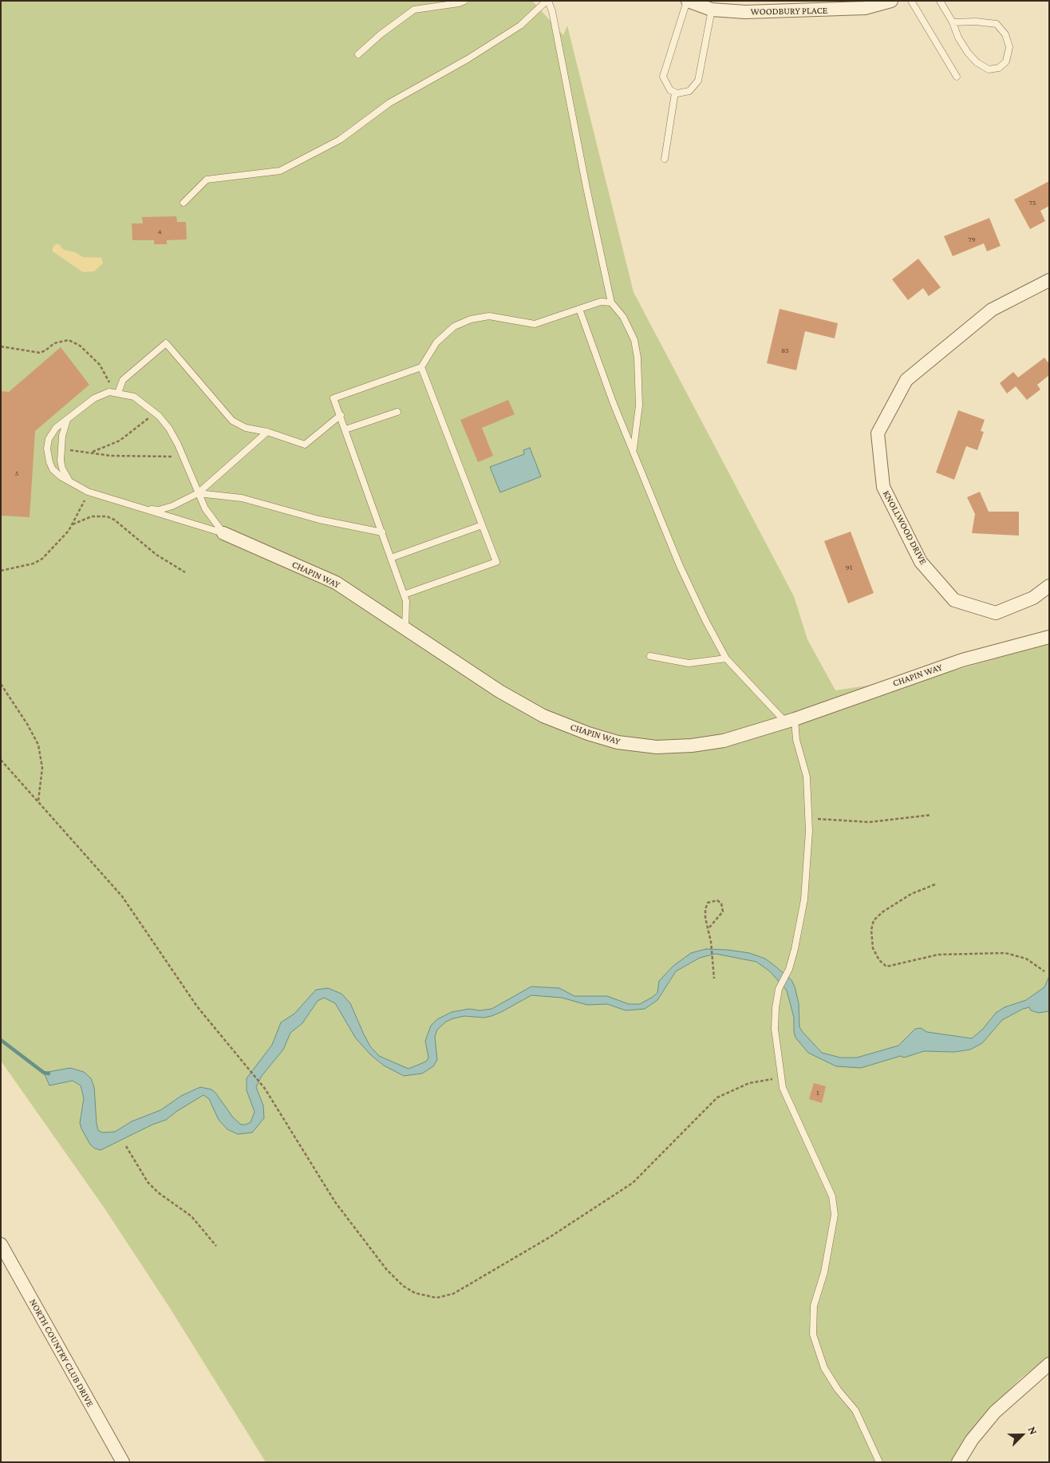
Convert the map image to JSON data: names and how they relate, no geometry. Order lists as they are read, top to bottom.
{
  "streets": {
    "street": [
      "WOODBURY PLACE",
      "KNOLLWOOD DRIVE",
      "CHAPIN WAY",
      "NORTH COUNTRY CLUB DRIVE"
    ]
  },
  "house_numbers": [
    "75",
    "4",
    "79",
    "85",
    "5",
    "91",
    "1"
  ],
  "north": "top right"
}
